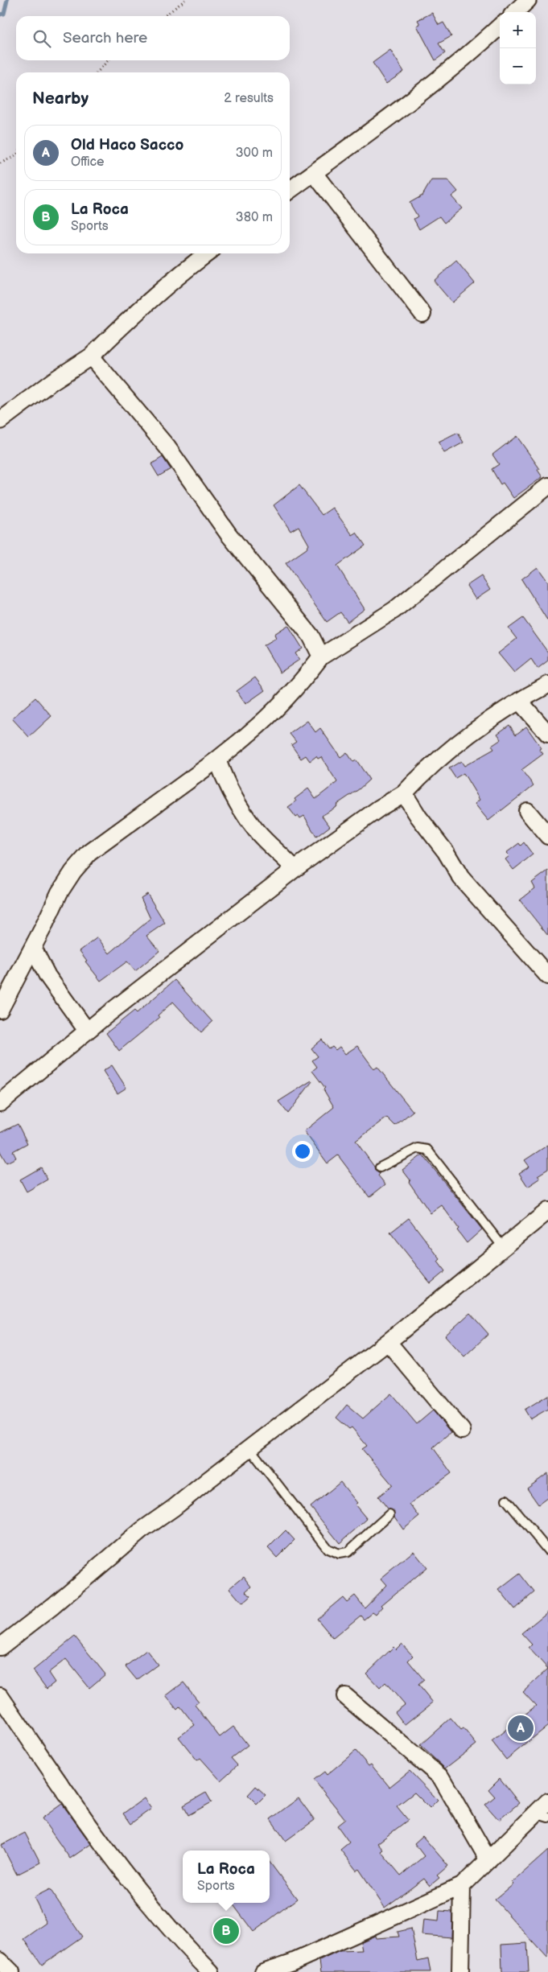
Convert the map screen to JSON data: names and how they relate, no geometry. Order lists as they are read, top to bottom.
{
  "page": {
    "map_buttons": ["+", "−"],
    "search": "Search here",
    "heading": ["Nearby", "2 results"],
    "list": [
      {
        "mark": "A",
        "name": "Old Haco Sacco",
        "note": "Office",
        "value": "300 m"
      },
      {
        "mark": "B",
        "name": "La Roca",
        "note": "Sports",
        "value": "380 m"
      }
    ],
    "pins": ["A", "B"],
    "popup": ["La Roca", "Sports"]
  }
}
